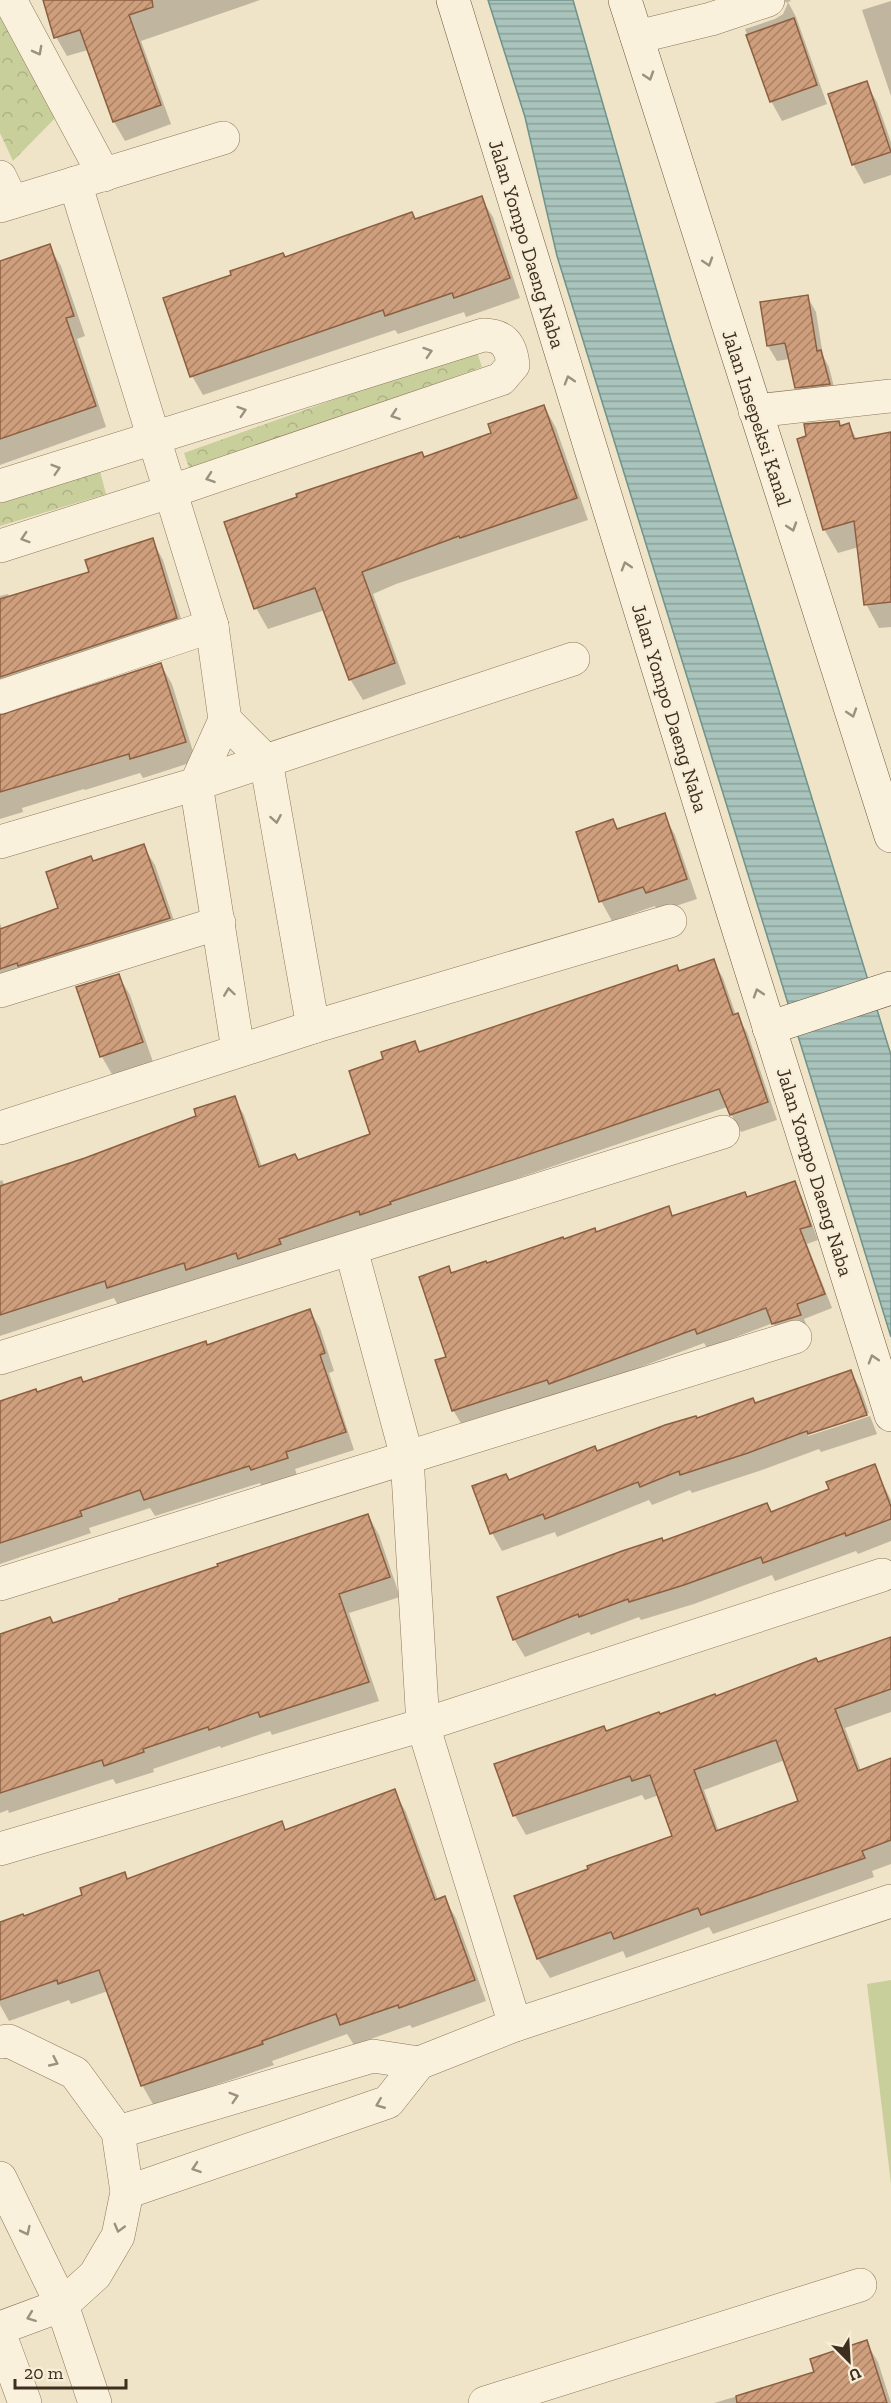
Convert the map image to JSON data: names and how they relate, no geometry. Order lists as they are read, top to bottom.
{
  "streets": {
    "street": ["Jalan Yompo Daeng Naba", "Jalan Insepeksi Kanal"]
  },
  "one_way": ["Jalan Yompo Daeng Naba", "Jalan Insepeksi Kanal"],
  "scale_bar": "20 m",
  "north": "bottom right"
}
